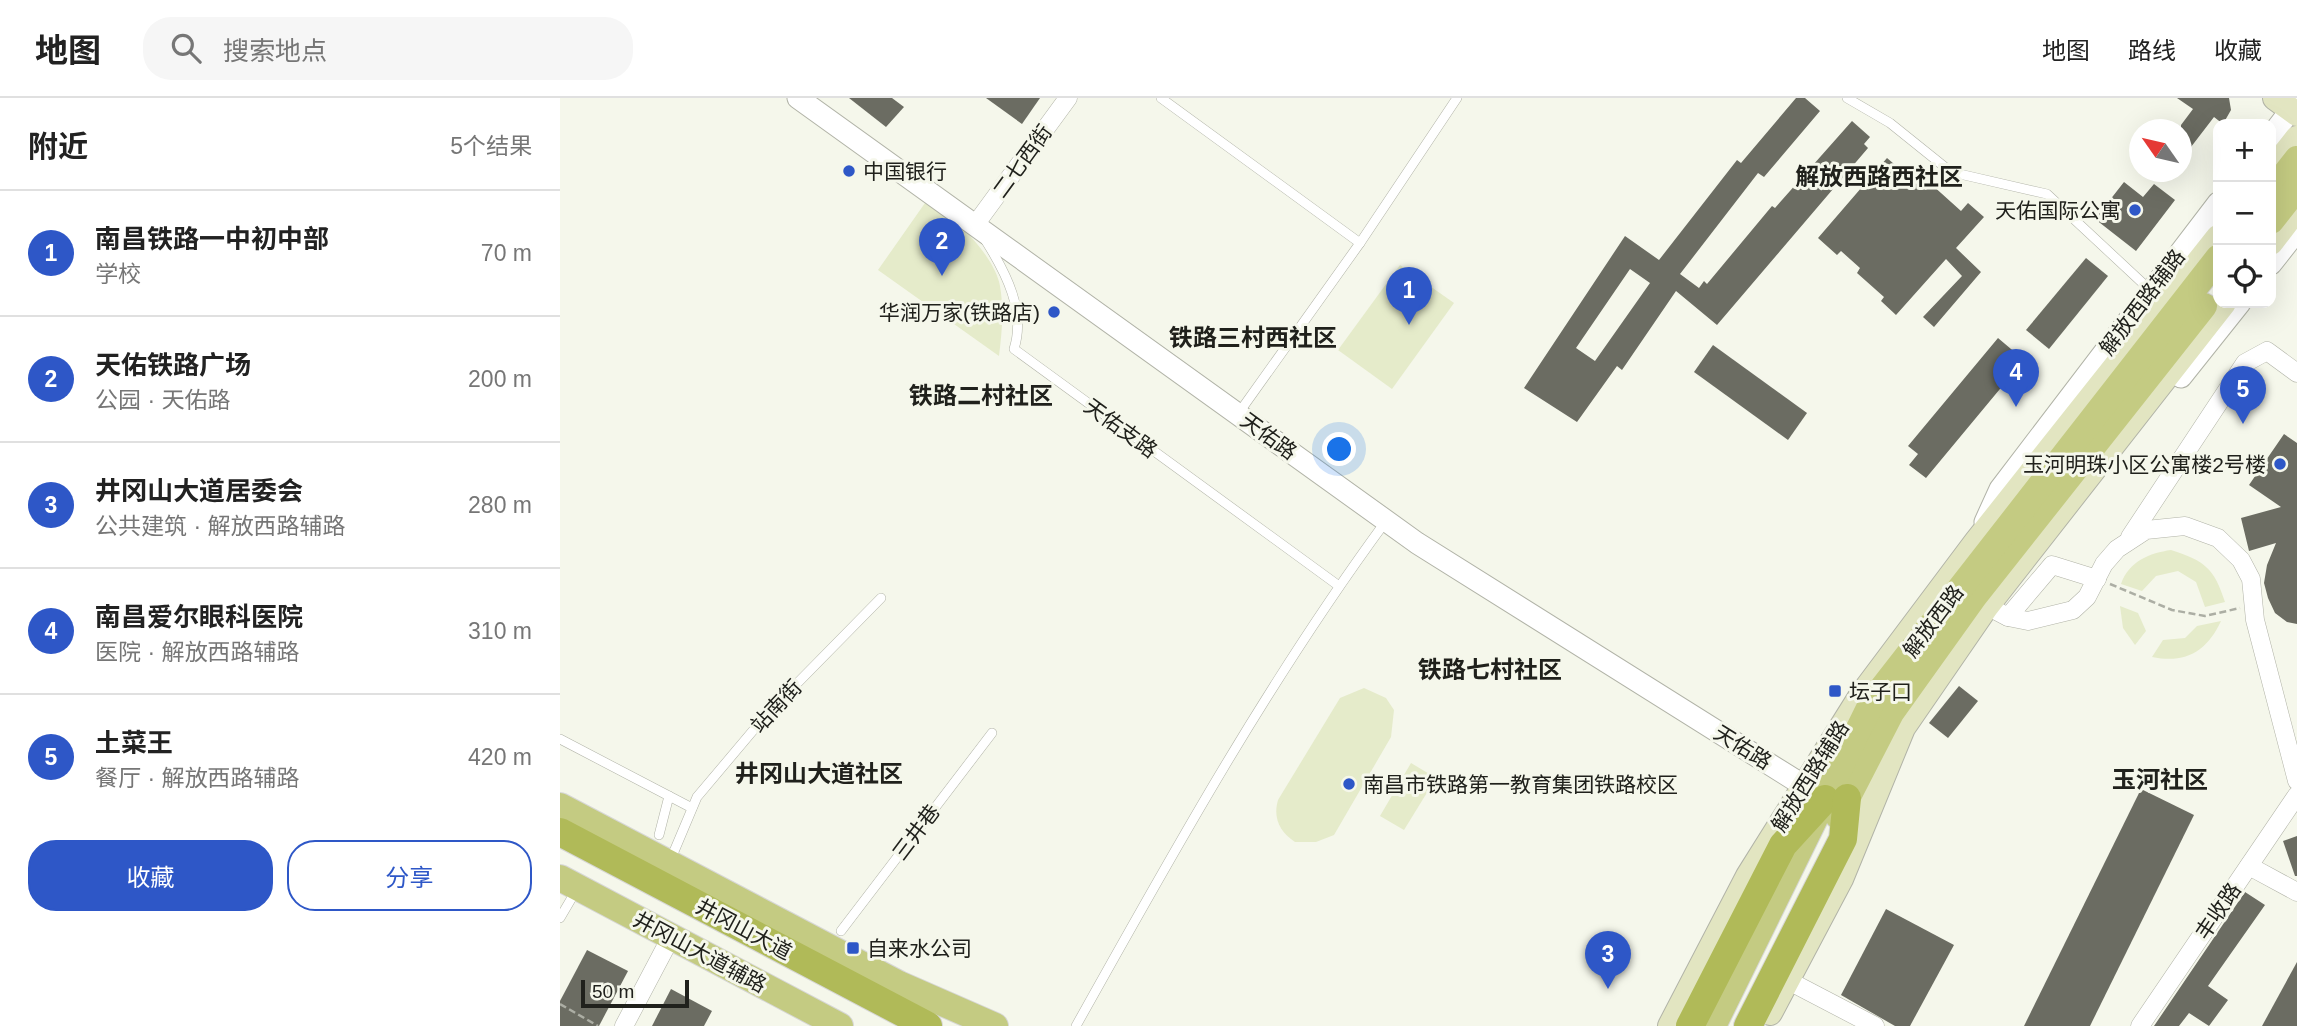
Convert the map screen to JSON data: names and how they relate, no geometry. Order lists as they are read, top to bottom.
{
  "streets": {
    "highway": ["井冈山大道"],
    "main road": ["解放西路辅路", "解放西路", "井冈山大道辅路"],
    "street": ["二七西街", "天佑路", "丰收路"],
    "lane": ["天佑支路", "站南街", "三井巷"]
  },
  "crossings": [
    ["二七西街", "天佑支路"],
    ["二七西街", "天佑路"],
    ["解放西路辅路", "天佑路"],
    ["解放西路辅路", "解放西路"],
    ["天佑支路", "天佑路"],
    ["天佑路", "解放西路"]
  ],
  "districts": [
    "解放西路西社区",
    "铁路三村西社区",
    "铁路二村社区",
    "铁路七村社区",
    "井冈山大道社区",
    "玉河社区"
  ],
  "places": {
    "other": [
      "中国银行",
      "天佑国际公寓",
      "华润万家(铁路店)",
      "玉河明珠小区公寓楼2号楼",
      "南昌市铁路第一教育集团铁路校区"
    ],
    "transit": ["坛子口", "自来水公司"]
  },
  "scale_bar": "50 m",
  "north": "top left",
  "page": {
    "header": "地图",
    "search": "搜索地点",
    "nav": ["地图", "路线", "收藏"],
    "heading": ["附近", "5个结果"],
    "map_buttons": ["+", "−"],
    "list": [
      {
        "mark": "1",
        "name": "南昌铁路一中初中部",
        "note": "学校",
        "value": "70 m"
      },
      {
        "mark": "2",
        "name": "天佑铁路广场",
        "note": "公园 · 天佑路",
        "value": "200 m"
      },
      {
        "mark": "3",
        "name": "井冈山大道居委会",
        "note": "公共建筑 · 解放西路辅路",
        "value": "280 m"
      },
      {
        "mark": "4",
        "name": "南昌爱尔眼科医院",
        "note": "医院 · 解放西路辅路",
        "value": "310 m"
      },
      {
        "mark": "5",
        "name": "土菜王",
        "note": "餐厅 · 解放西路辅路",
        "value": "420 m"
      }
    ],
    "pins": [
      "2",
      "1",
      "4",
      "5",
      "3"
    ],
    "buttons": ["收藏", "分享"],
    "scale": "50 m"
  }
}
